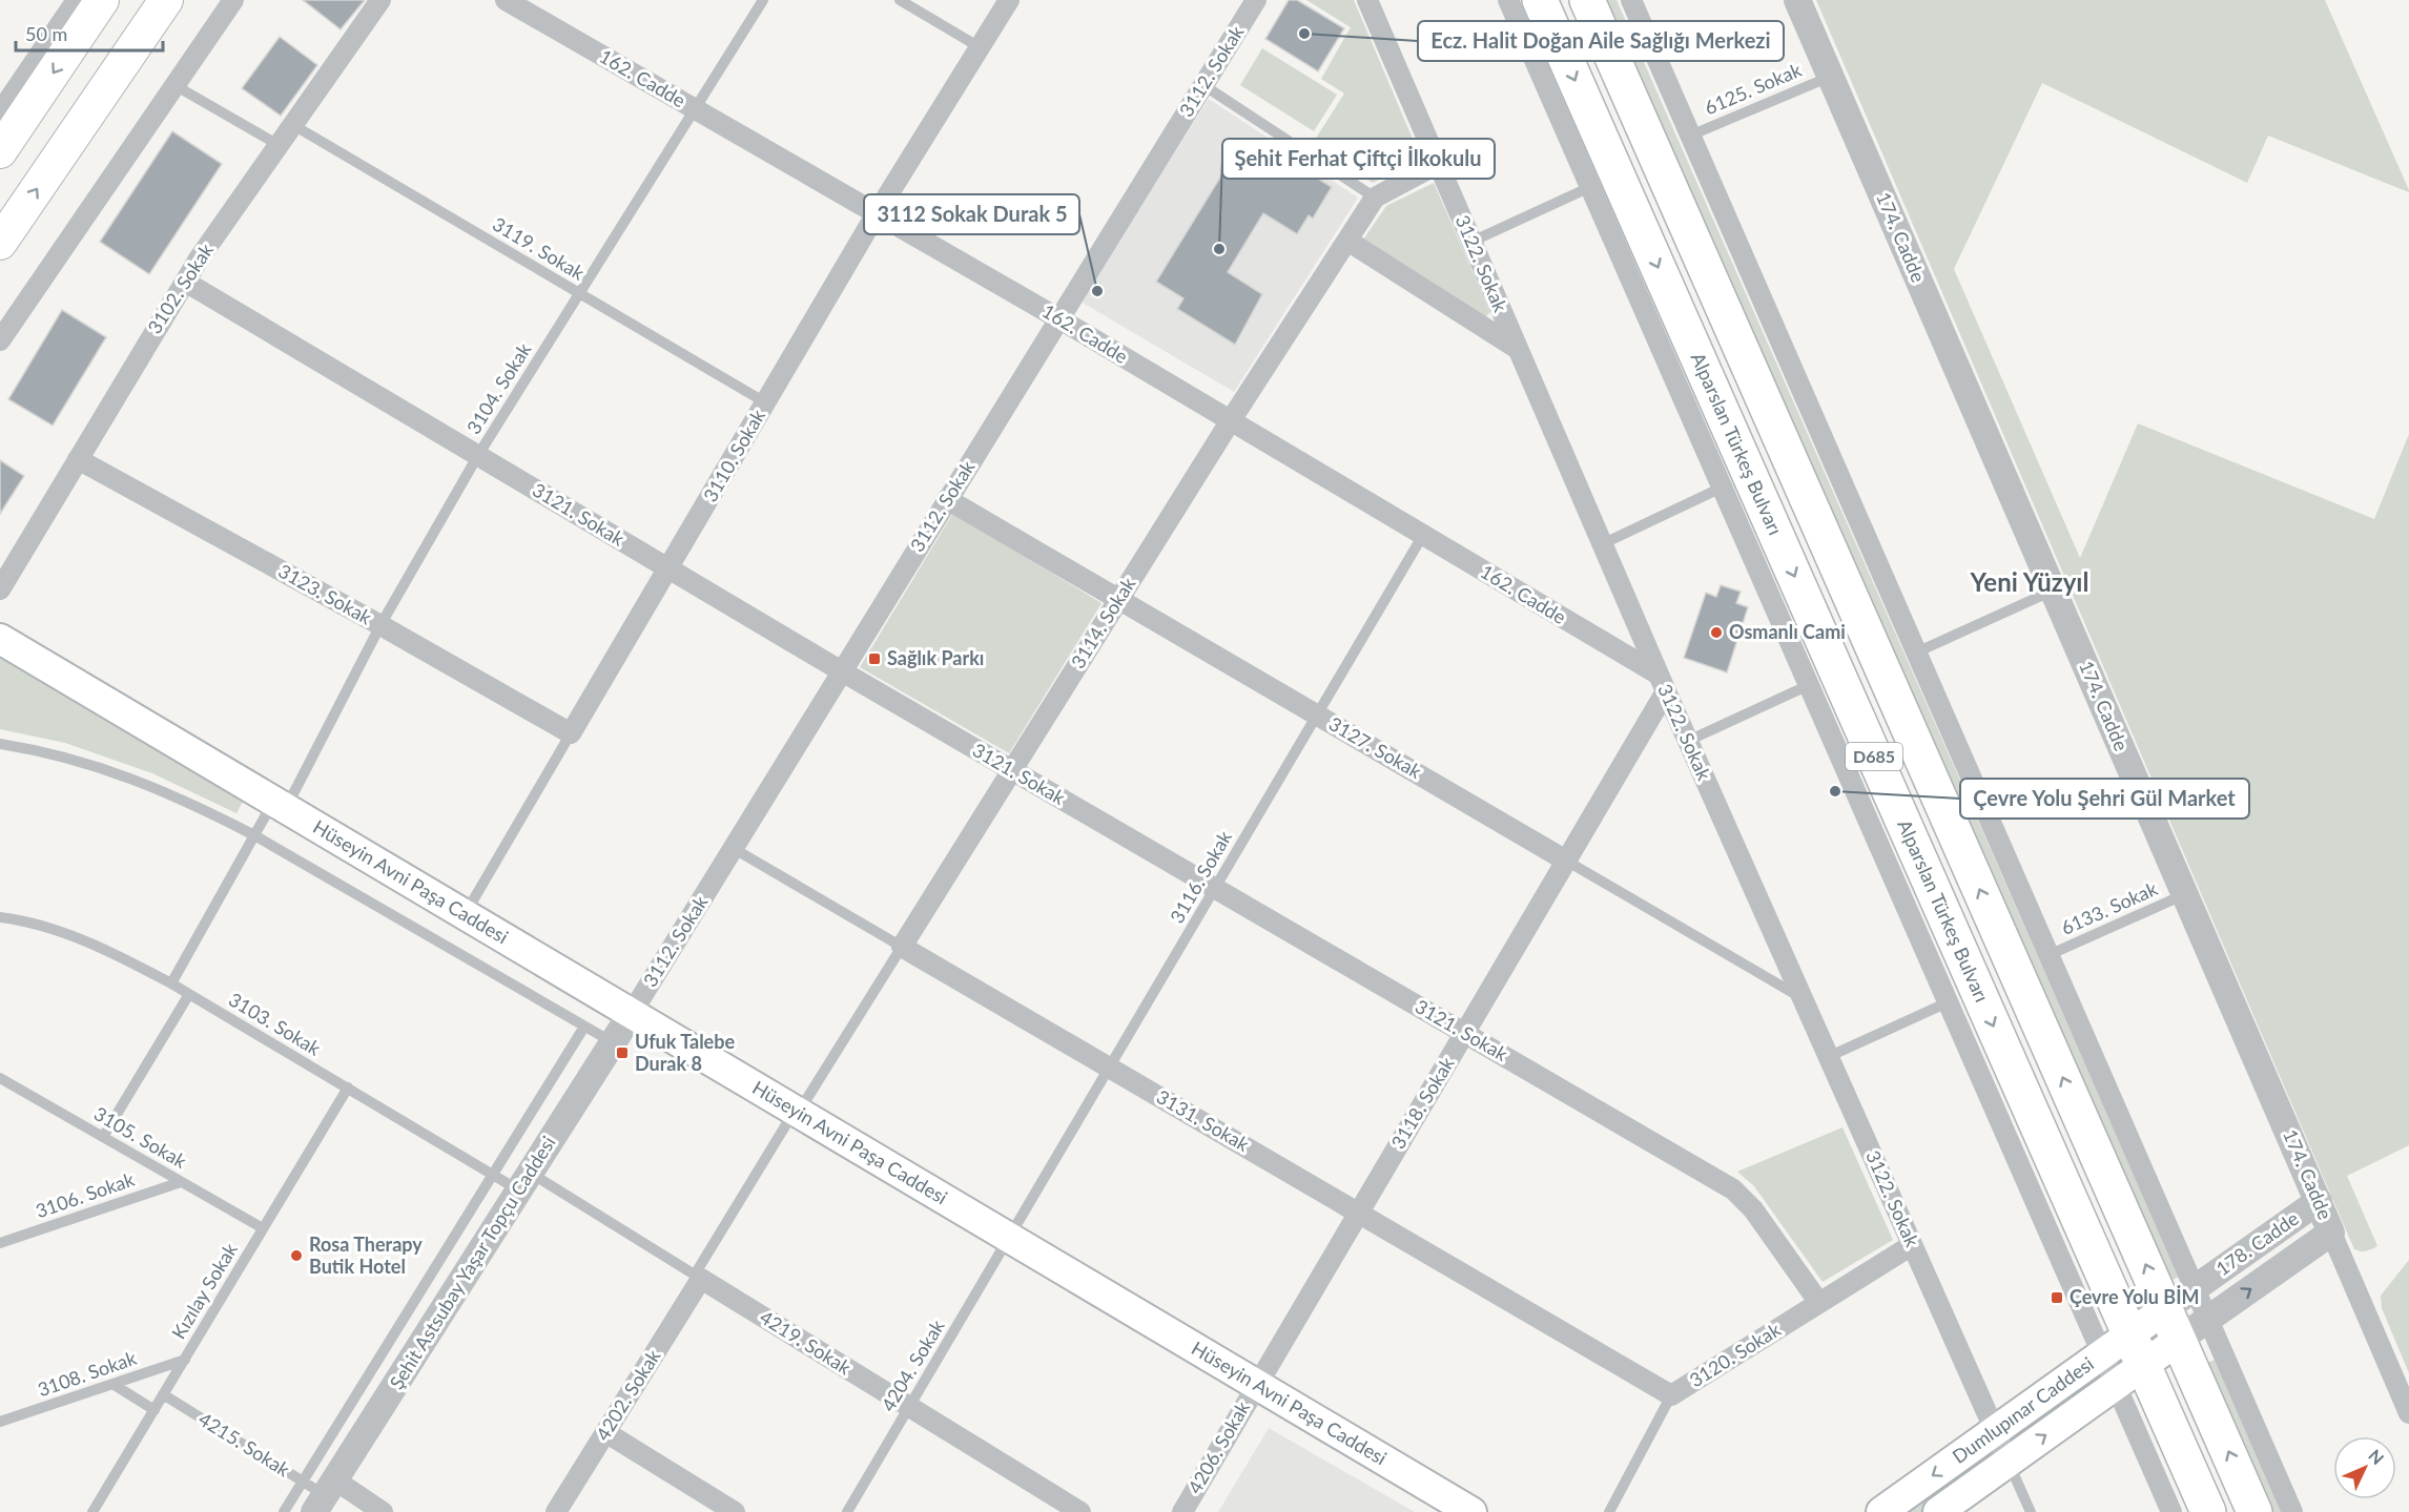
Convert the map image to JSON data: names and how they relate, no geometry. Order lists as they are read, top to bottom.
{
  "streets": {
    "highway": ["Alparslan Türkeş Bulvarı", "D685"],
    "main road": ["Hüseyin Avni Paşa Caddesi", "Dumlupınar Caddesi"],
    "street": [
      "3112. Sokak",
      "162. Cadde",
      "174. Cadde",
      "3122. Sokak",
      "3102. Sokak",
      "3110. Sokak",
      "3121. Sokak",
      "3123. Sokak",
      "3114. Sokak",
      "3127. Sokak",
      "3118. Sokak",
      "3131. Sokak",
      "178. Cadde",
      "Şehit Astsubay Yaşar Topçu Caddesi",
      "4219. Sokak",
      "3120. Sokak",
      "4202. Sokak",
      "4215. Sokak",
      "4206. Sokak"
    ],
    "lane": [
      "6125. Sokak",
      "3119. Sokak",
      "3104. Sokak",
      "3116. Sokak",
      "6133. Sokak",
      "3103. Sokak",
      "3105. Sokak",
      "3106. Sokak",
      "Kızılay Sokak",
      "4204. Sokak",
      "3108. Sokak"
    ]
  },
  "crossings": [
    ["3112. Sokak", "162. Cadde"],
    ["3112. Sokak", "3121. Sokak"],
    ["3112. Sokak", "3127. Sokak"],
    ["3112. Sokak", "Hüseyin Avni Paşa Caddesi"],
    ["3112. Sokak", "3131. Sokak"],
    ["3112. Sokak", "Şehit Astsubay Yaşar Topçu Caddesi"],
    ["162. Cadde", "3122. Sokak"],
    ["162. Cadde", "3104. Sokak"],
    ["162. Cadde", "3110. Sokak"],
    ["162. Cadde", "3114. Sokak"],
    ["162. Cadde", "3116. Sokak"],
    ["162. Cadde", "3118. Sokak"],
    ["6125. Sokak", "174. Cadde"],
    ["174. Cadde", "6133. Sokak"],
    ["174. Cadde", "178. Cadde"],
    ["3119. Sokak", "3102. Sokak"],
    ["3119. Sokak", "3104. Sokak"],
    ["3119. Sokak", "3110. Sokak"],
    ["3122. Sokak", "3114. Sokak"],
    ["3122. Sokak", "3127. Sokak"],
    ["3122. Sokak", "3118. Sokak"],
    ["3122. Sokak", "3120. Sokak"],
    ["3122. Sokak", "Dumlupınar Caddesi"],
    ["3102. Sokak", "3121. Sokak"],
    ["3102. Sokak", "3123. Sokak"],
    ["3104. Sokak", "3121. Sokak"],
    ["3104. Sokak", "3123. Sokak"],
    ["3104. Sokak", "Hüseyin Avni Paşa Caddesi"],
    ["3104. Sokak", "3103. Sokak"],
    ["Alparslan Türkeş Bulvarı", "Dumlupınar Caddesi"],
    ["3110. Sokak", "3121. Sokak"],
    ["3110. Sokak", "3123. Sokak"],
    ["3110. Sokak", "Hüseyin Avni Paşa Caddesi"],
    ["3121. Sokak", "3114. Sokak"],
    ["3121. Sokak", "3116. Sokak"],
    ["3121. Sokak", "3118. Sokak"],
    ["3121. Sokak", "3120. Sokak"],
    ["3114. Sokak", "3127. Sokak"],
    ["3114. Sokak", "Hüseyin Avni Paşa Caddesi"],
    ["3114. Sokak", "3131. Sokak"],
    ["3114. Sokak", "4202. Sokak"],
    ["3127. Sokak", "3116. Sokak"],
    ["3127. Sokak", "3118. Sokak"],
    ["D685", "178. Cadde"],
    ["D685", "Dumlupınar Caddesi"],
    ["3116. Sokak", "Hüseyin Avni Paşa Caddesi"],
    ["3116. Sokak", "3131. Sokak"],
    ["3116. Sokak", "4204. Sokak"],
    ["Hüseyin Avni Paşa Caddesi", "3118. Sokak"],
    ["Hüseyin Avni Paşa Caddesi", "Şehit Astsubay Yaşar Topçu Caddesi"],
    ["Hüseyin Avni Paşa Caddesi", "4204. Sokak"],
    ["Hüseyin Avni Paşa Caddesi", "4202. Sokak"],
    ["Hüseyin Avni Paşa Caddesi", "4206. Sokak"],
    ["3103. Sokak", "Şehit Astsubay Yaşar Topçu Caddesi"],
    ["3103. Sokak", "Kızılay Sokak"],
    ["3103. Sokak", "4219. Sokak"],
    ["3118. Sokak", "3131. Sokak"],
    ["3118. Sokak", "4206. Sokak"],
    ["3131. Sokak", "3120. Sokak"],
    ["3105. Sokak", "3106. Sokak"],
    ["3105. Sokak", "Kızılay Sokak"],
    ["178. Cadde", "Dumlupınar Caddesi"],
    ["Şehit Astsubay Yaşar Topçu Caddesi", "4219. Sokak"],
    ["Şehit Astsubay Yaşar Topçu Caddesi", "4215. Sokak"],
    ["Kızılay Sokak", "3108. Sokak"],
    ["Kızılay Sokak", "4215. Sokak"],
    ["4219. Sokak", "4204. Sokak"],
    ["4219. Sokak", "4202. Sokak"]
  ],
  "districts": ["Yeni Yüzyıl"],
  "places": {
    "other": [
      "Ecz. Halit Doğan Aile Sağlığı Merkezi",
      "Şehit Ferhat Çiftçi İlkokulu",
      "3112 Sokak Durak 5",
      "Osmanlı Cami",
      "Çevre Yolu Şehri Gül Market",
      "Rosa Therapy Butik Hotel"
    ],
    "transit": ["Sağlık Parkı", "Ufuk Talebe Durak 8", "Çevre Yolu BİM"]
  },
  "scale_bar": "50 m",
  "north": "top right"
}
